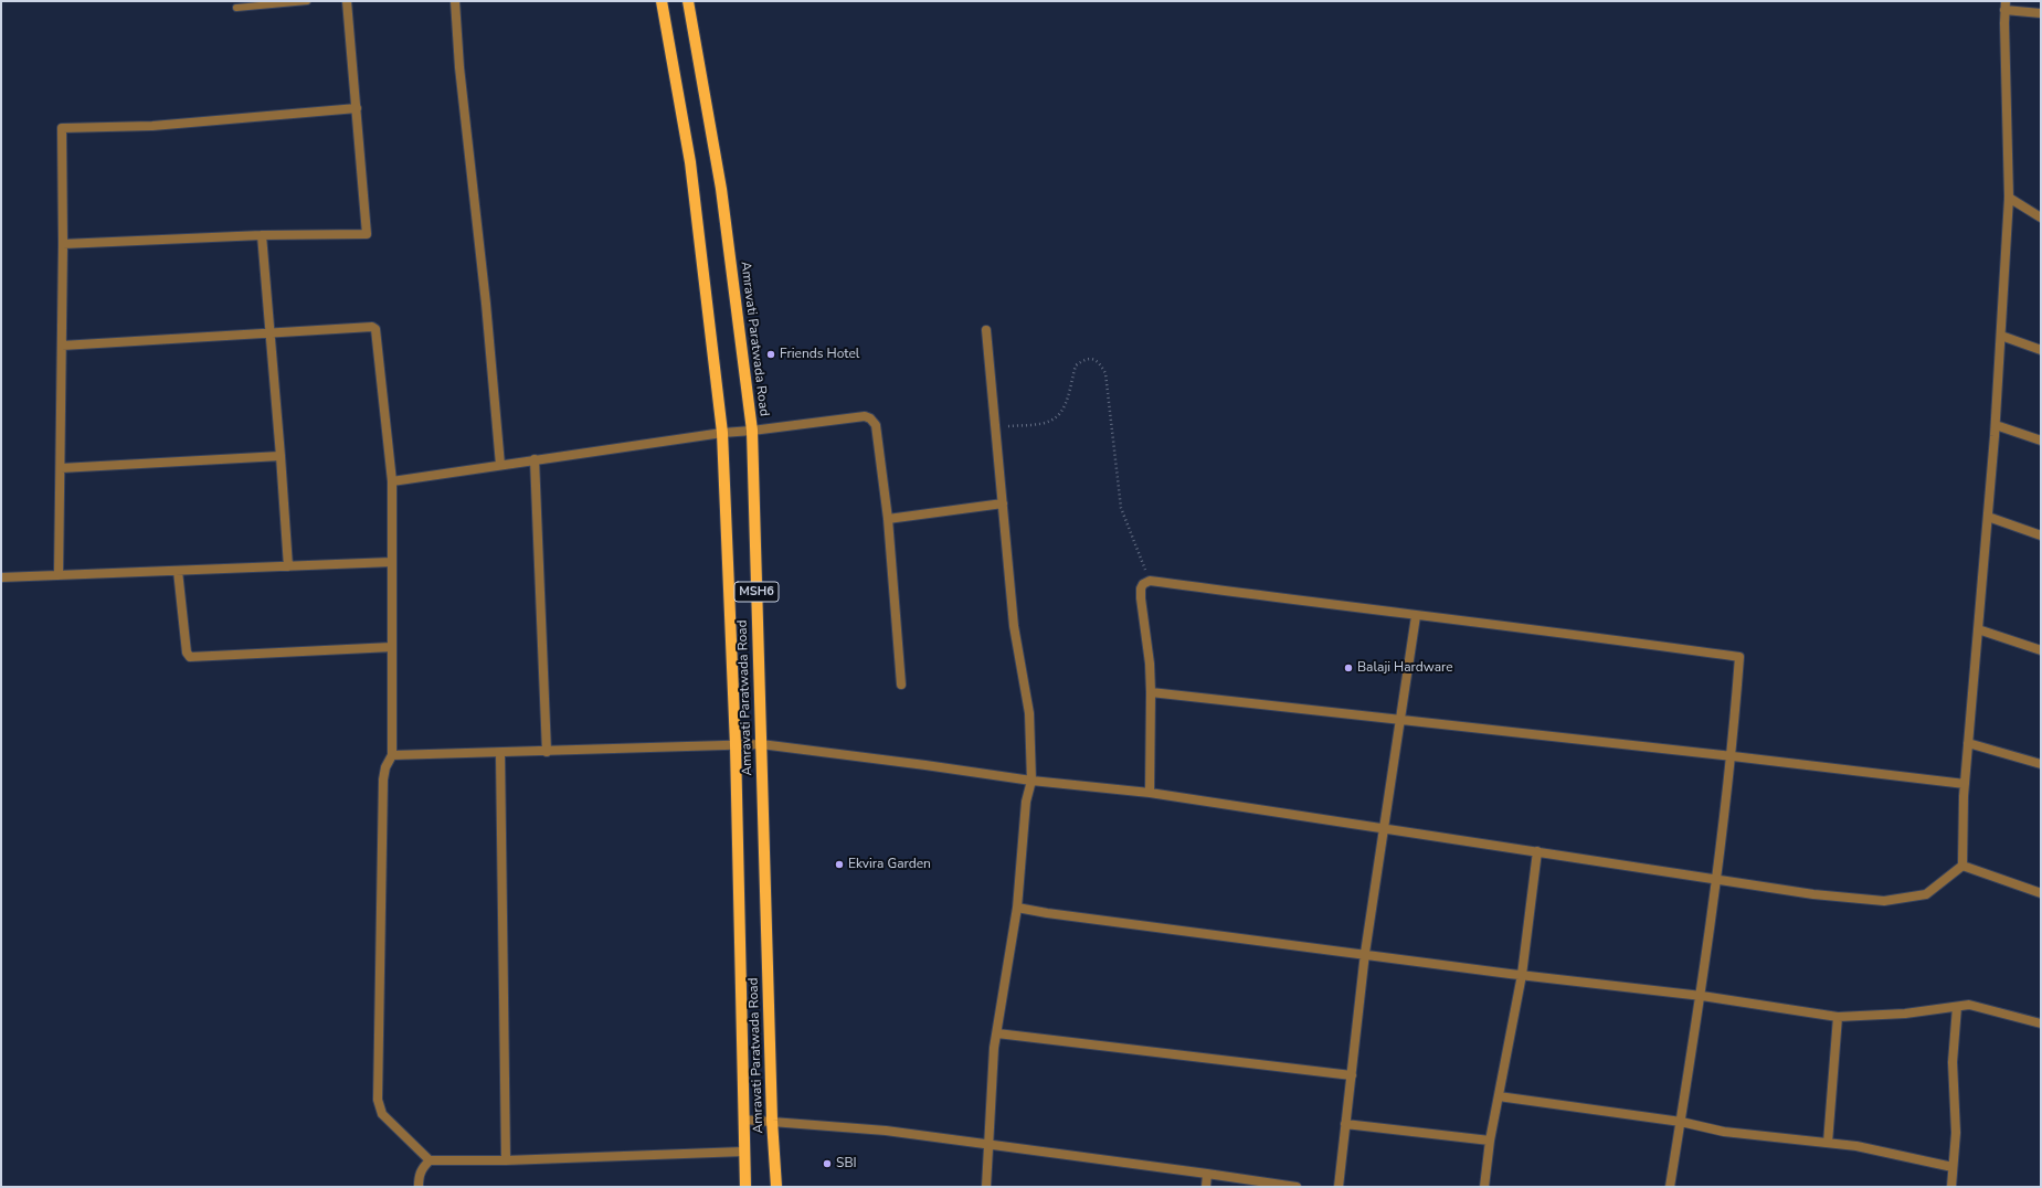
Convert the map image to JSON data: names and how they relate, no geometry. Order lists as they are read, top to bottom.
{
  "streets": {
    "main road": ["Amravati Paratwada Road", "MSH6"]
  },
  "places": [
    "Friends Hotel",
    "Balaji Hardware",
    "Ekvira Garden",
    "SBI"
  ]
}
